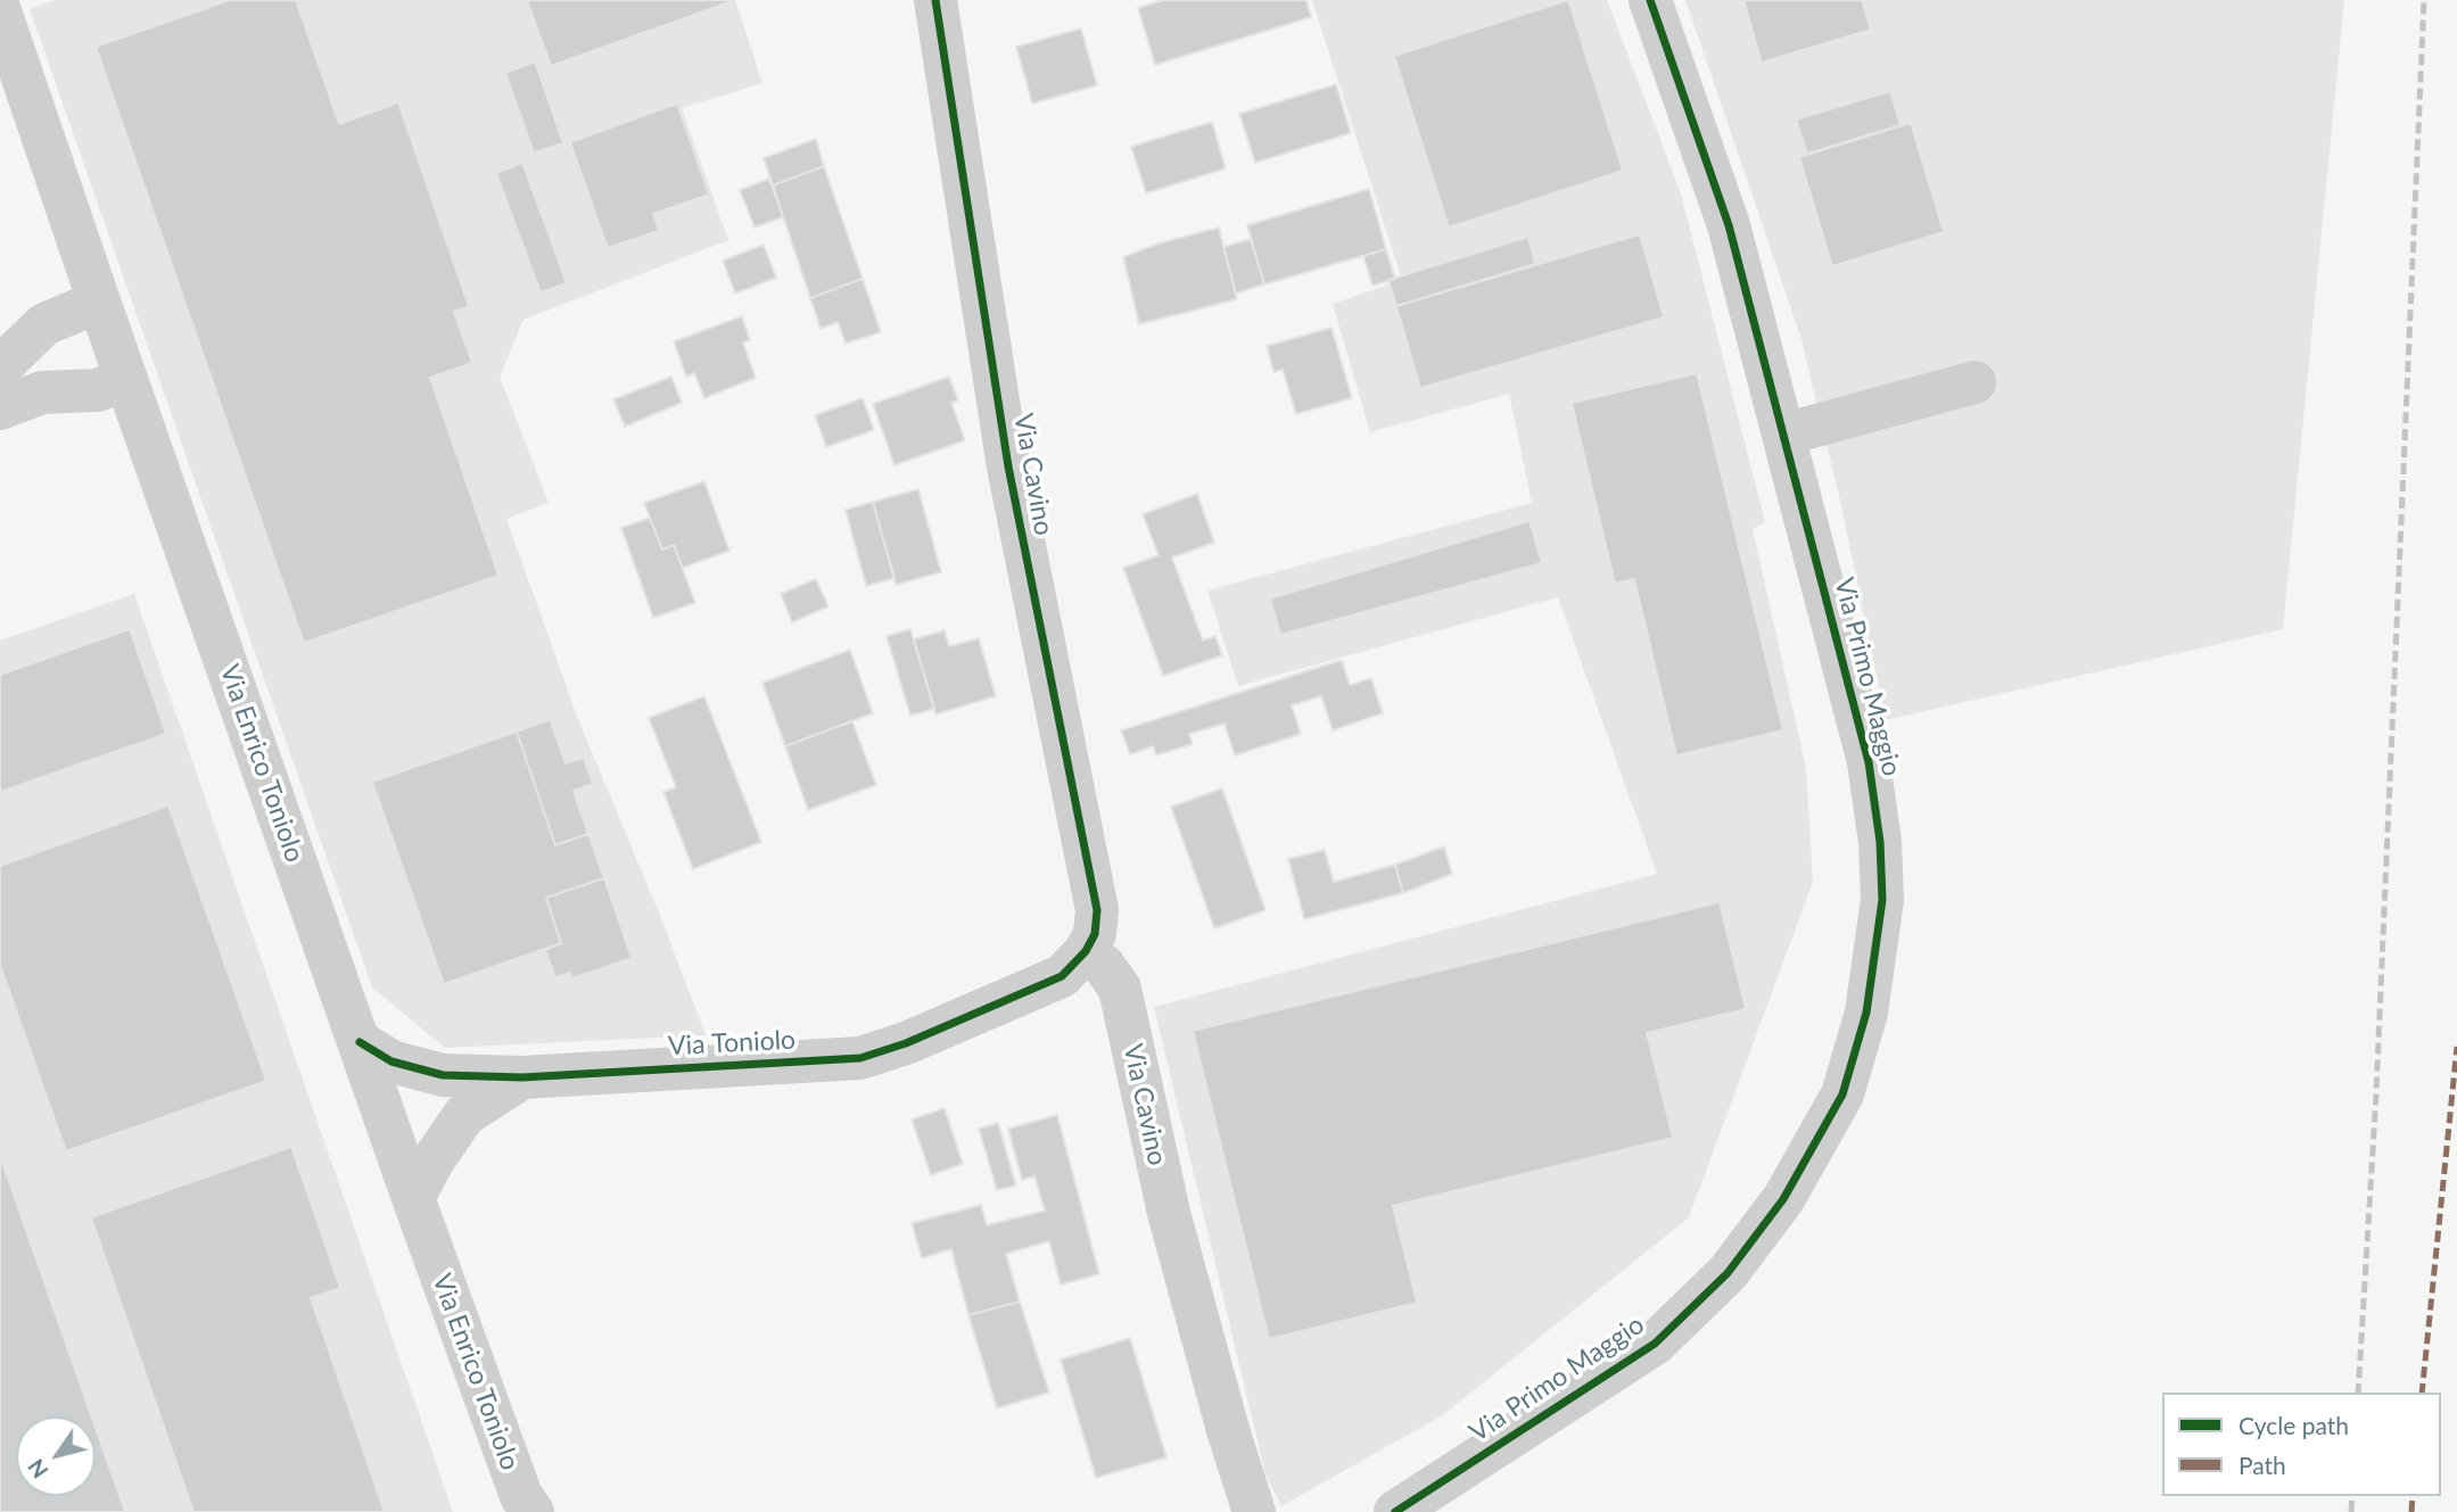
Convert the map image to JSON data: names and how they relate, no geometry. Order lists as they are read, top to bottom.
{
  "streets": {
    "street": [
      "Via Cavino",
      "Via Primo Maggio",
      "Via Enrico Toniolo",
      "Via Toniolo"
    ]
  },
  "crossings": [
    ["Via Cavino", "Via Toniolo"],
    ["Via Enrico Toniolo", "Via Toniolo"]
  ],
  "legend": ["Cycle path", "Path"],
  "north": "bottom left"
}
